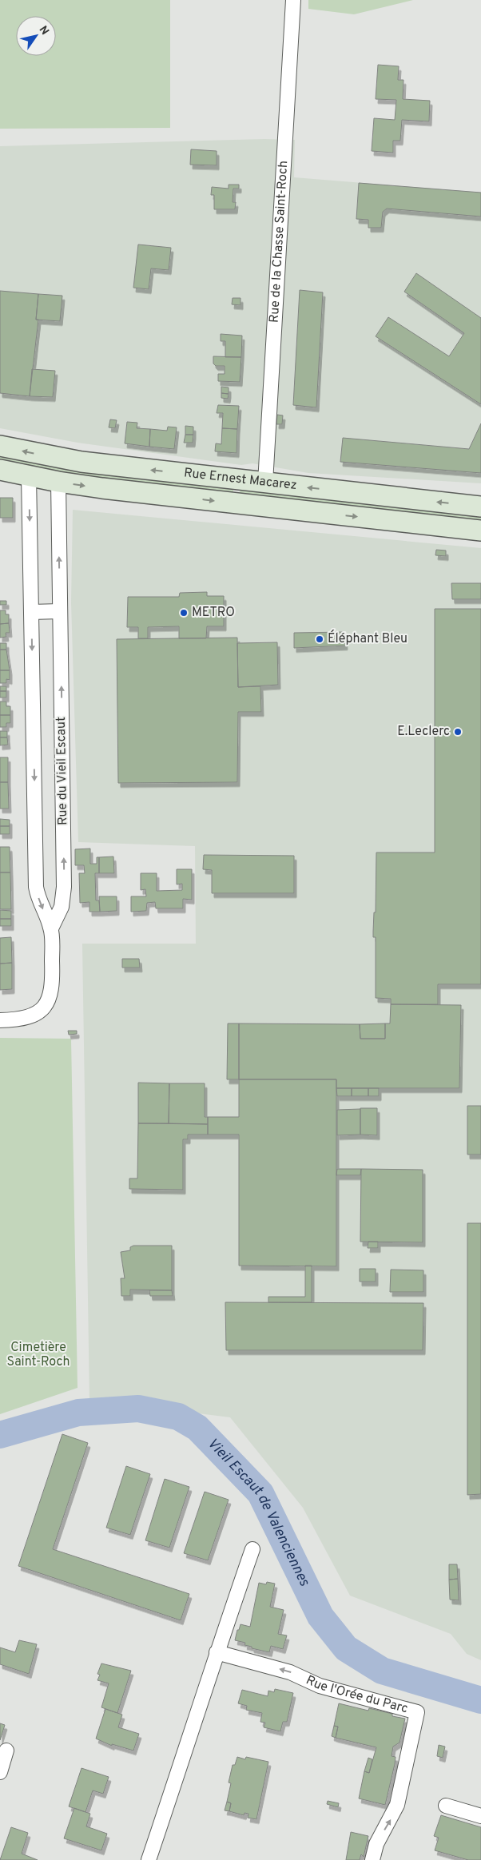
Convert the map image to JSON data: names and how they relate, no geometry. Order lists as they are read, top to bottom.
{
  "streets": {
    "main road": ["Rue Ernest Macarez"],
    "street": ["Rue de la Chasse Saint-Roch", "Rue du Vieil Escaut", "Rue l'Orée du Parc"]
  },
  "crossings": [
    ["Rue de la Chasse Saint-Roch", "Rue Ernest Macarez"],
    ["Rue Ernest Macarez", "Rue du Vieil Escaut"]
  ],
  "water": ["Vieil Escaut de Valenciennes"],
  "parks": ["Cimetière Saint-Roch"],
  "places": ["METRO", "Éléphant Bleu", "E.Leclerc"],
  "north": "top right"
}
